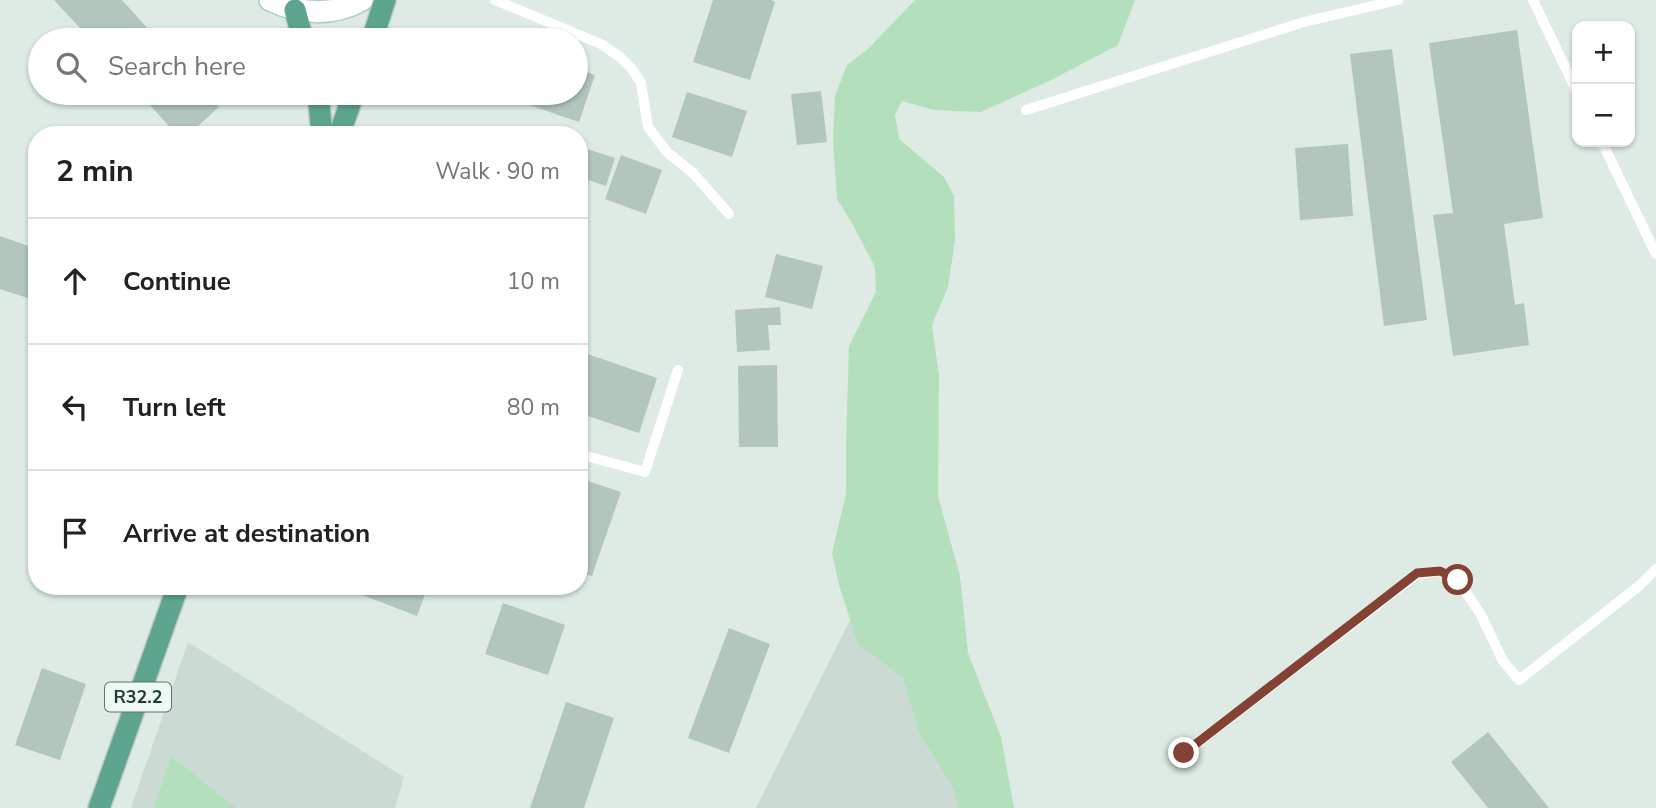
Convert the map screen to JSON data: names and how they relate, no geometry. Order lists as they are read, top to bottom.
{
  "streets": {
    "main road": ["R32.2"]
  },
  "page": {
    "map_buttons": ["+", "−"],
    "search": "Search here",
    "heading": ["2 min", "Walk · 90 m"],
    "list": [
      ["Continue", "10 m"],
      ["Turn left", "80 m"],
      "Arrive at destination"
    ]
  }
}
